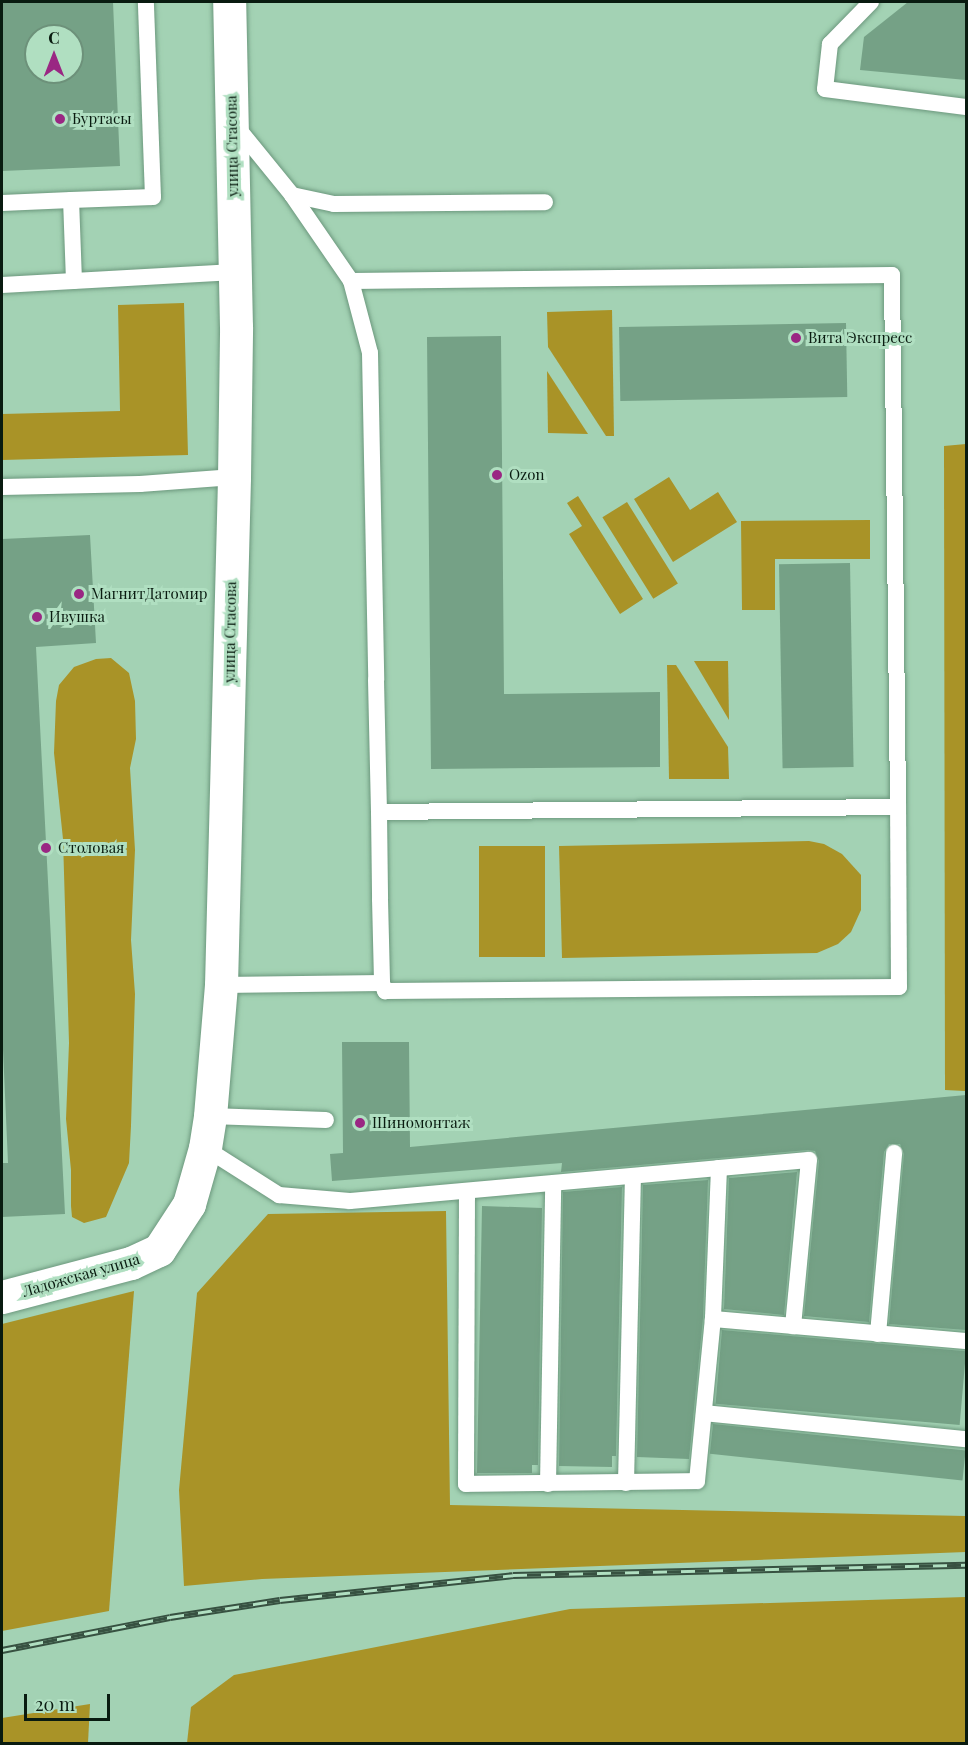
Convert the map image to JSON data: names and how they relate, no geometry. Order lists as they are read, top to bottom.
{
  "streets": {
    "street": ["улица Стасова", "Ладожская улица"]
  },
  "crossings": [
    ["улица Стасова", "Ладожская улица"]
  ],
  "places": [
    "Буртасы",
    "Вита Экспресс",
    "Ozon",
    "МагнитДатомир",
    "Ивушка",
    "Столовая",
    "Шиномонтаж"
  ],
  "scale_bar": "20 m",
  "north": "top"
}
